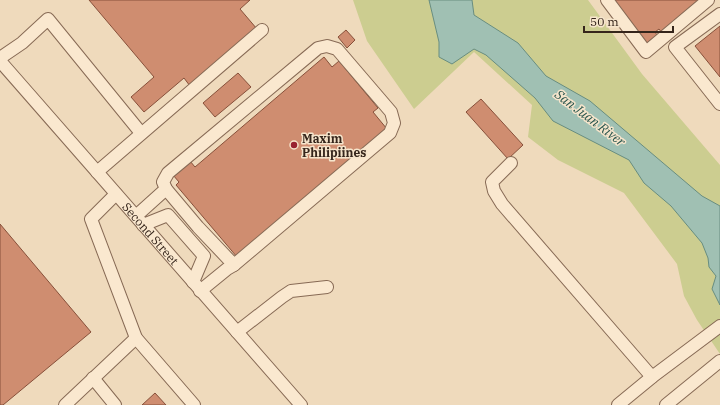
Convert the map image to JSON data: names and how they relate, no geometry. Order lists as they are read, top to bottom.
{
  "streets": {
    "street": ["Second Street"]
  },
  "water": ["San Juan River"],
  "places": ["Maxim Philipiines"],
  "scale_bar": "50 m"
}
